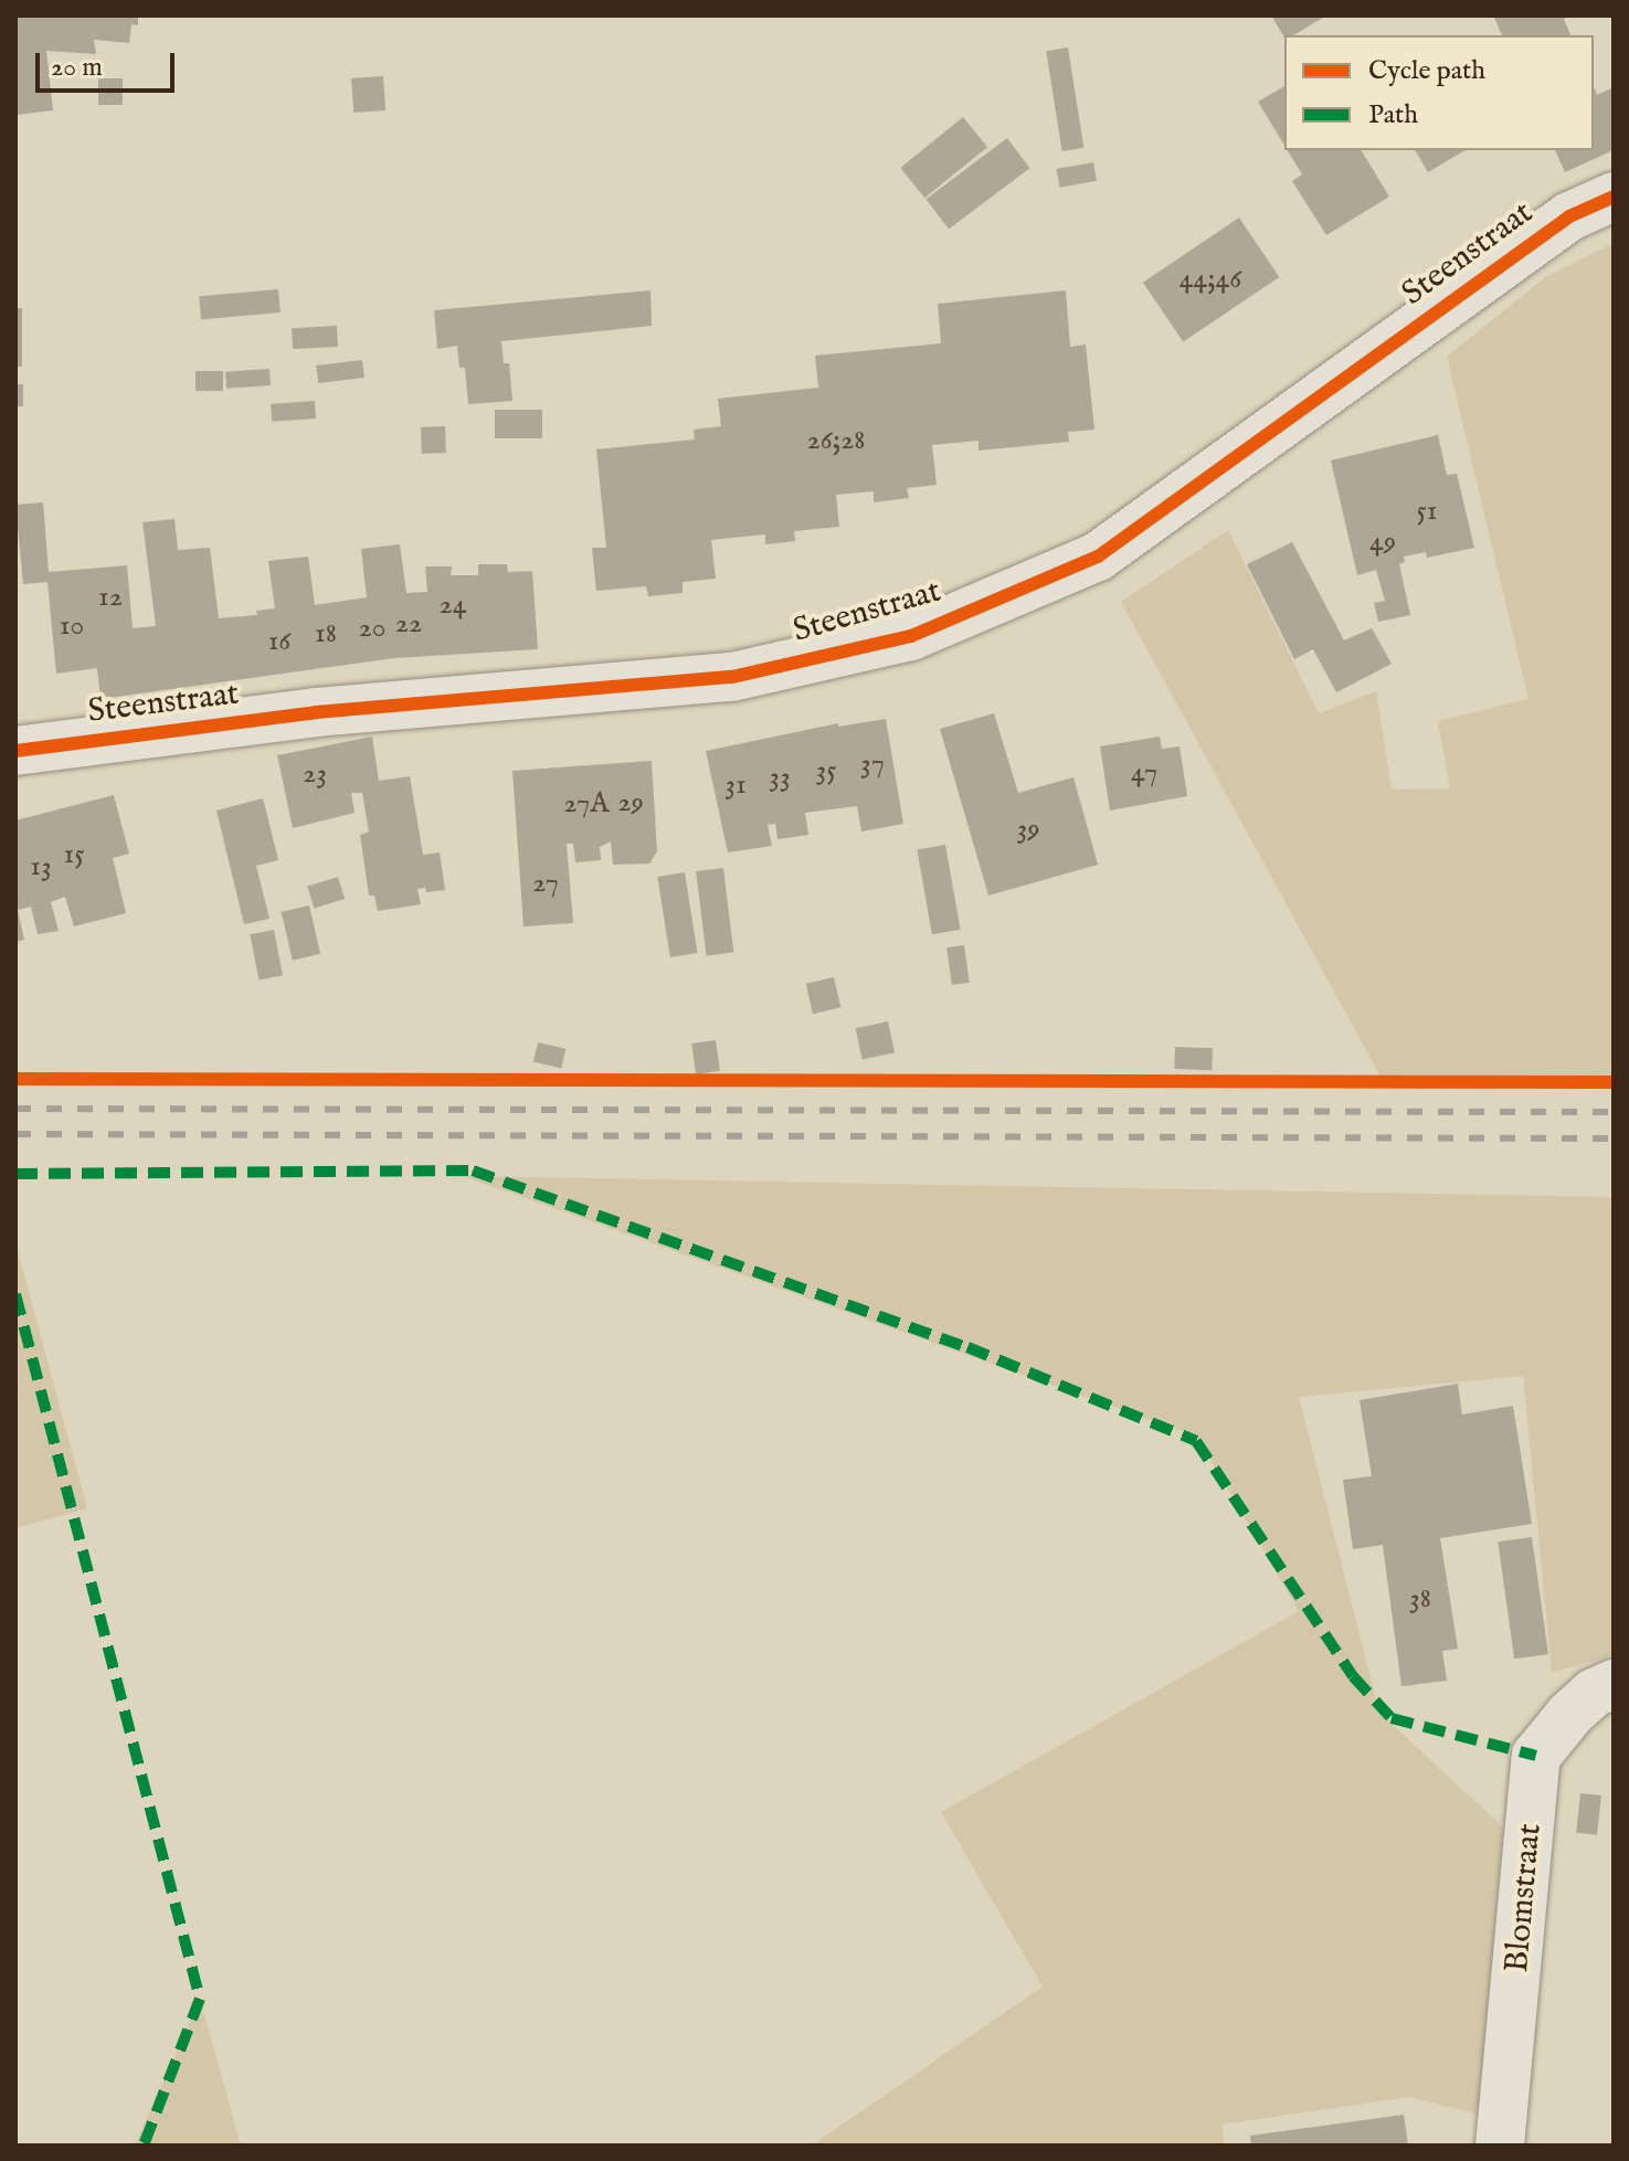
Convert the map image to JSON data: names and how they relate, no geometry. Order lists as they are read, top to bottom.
{
  "streets": {
    "street": ["Steenstraat", "Blomstraat"]
  },
  "house_numbers": [
    "44;46",
    "26;28",
    "51",
    "49",
    "12",
    "24",
    "22",
    "10",
    "20",
    "18",
    "16",
    "37",
    "35",
    "47",
    "23",
    "33",
    "31",
    "29",
    "27A",
    "39",
    "15",
    "13",
    "27",
    "38"
  ],
  "legend": ["Cycle path", "Path"],
  "scale_bar": "20 m"
}
